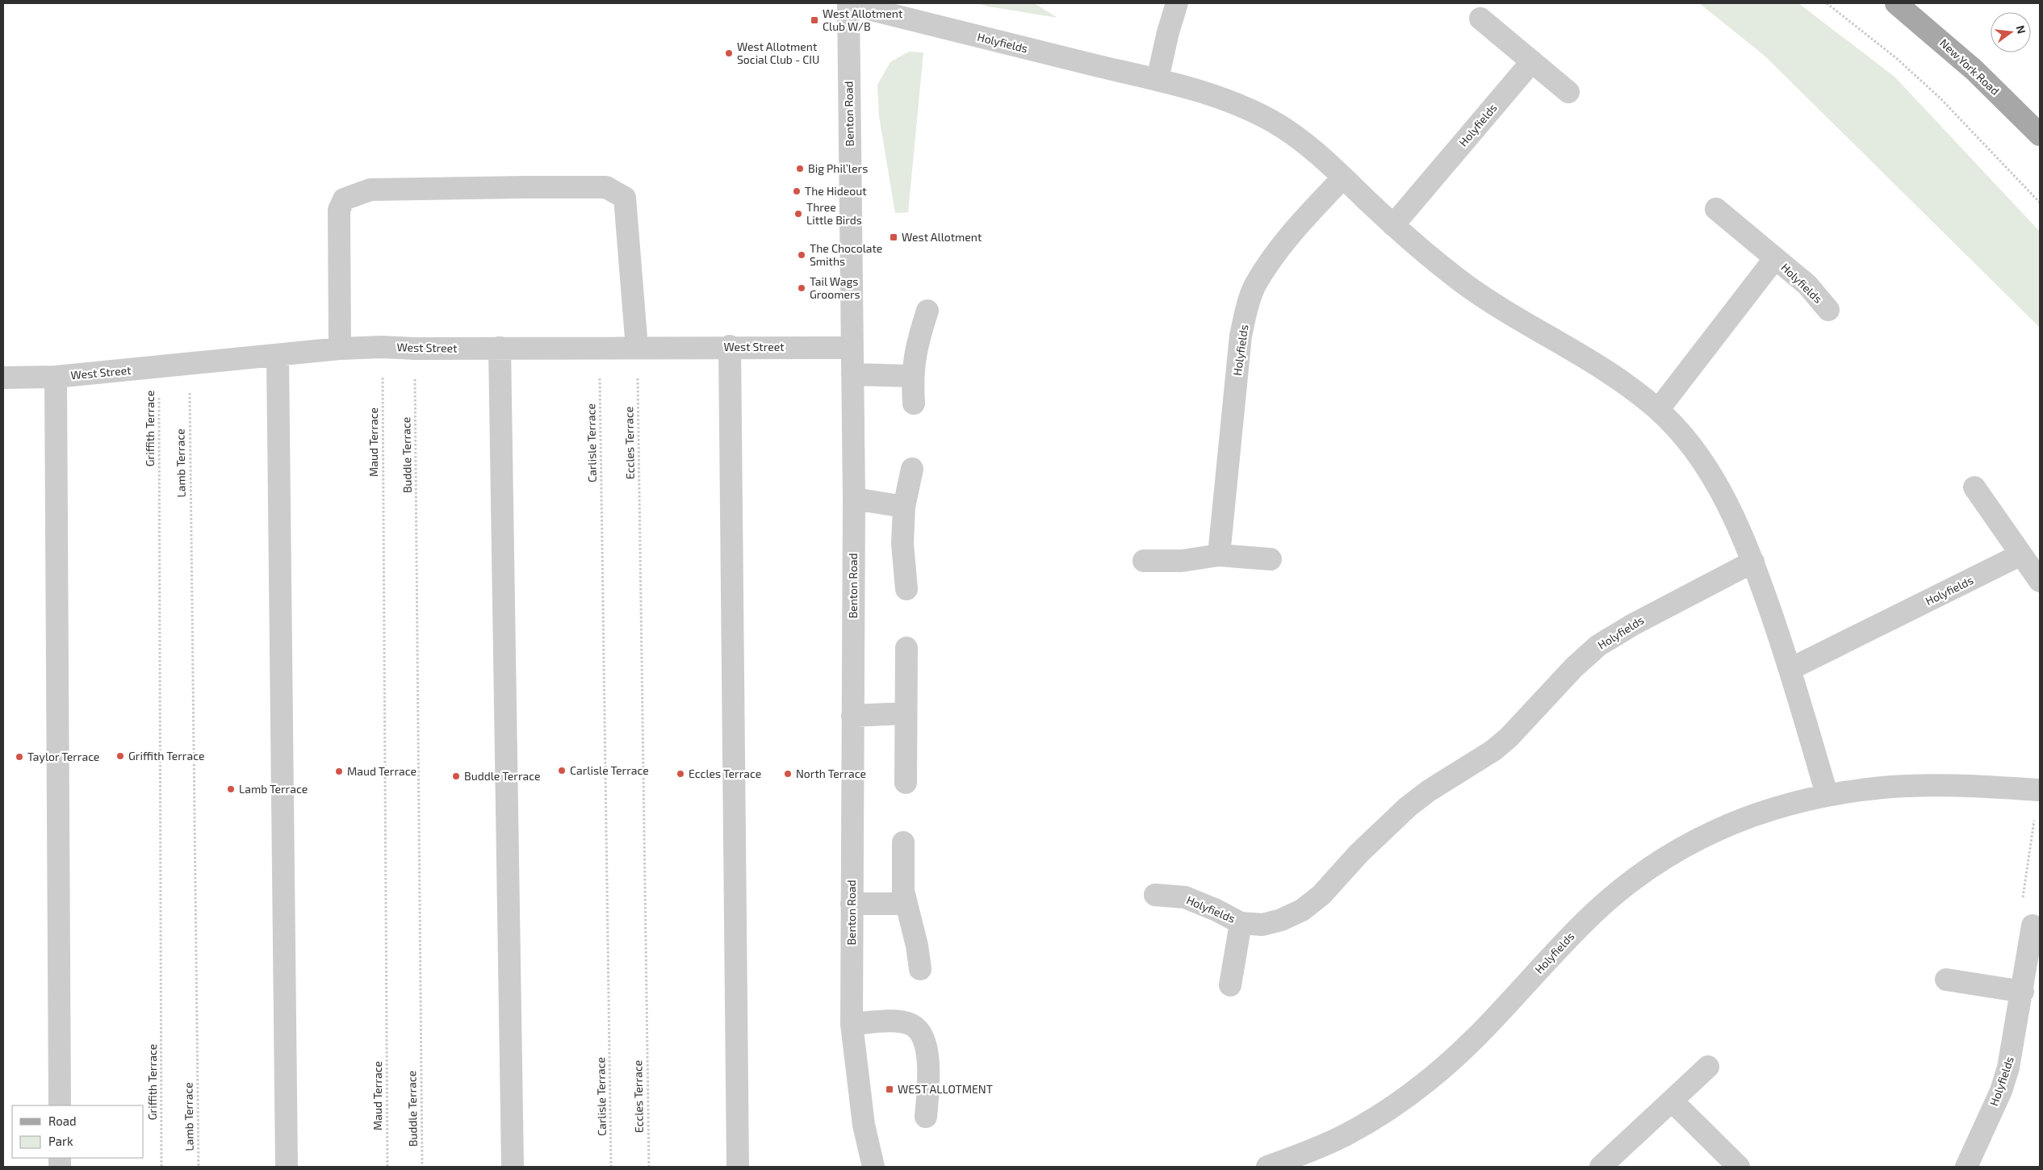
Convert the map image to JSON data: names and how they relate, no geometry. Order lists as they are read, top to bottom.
{
  "streets": {
    "main road": ["New York Road"],
    "street": ["Holyfields", "Benton Road", "West Street"],
    "path": [
      "Griffith Terrace",
      "Maud Terrace",
      "Carlisle Terrace",
      "Eccles Terrace",
      "Buddle Terrace",
      "Lamb Terrace"
    ]
  },
  "crossings": [
    ["Holyfields", "Benton Road"],
    ["Benton Road", "West Street"],
    ["West Street", "Griffith Terrace"],
    ["West Street", "Maud Terrace"],
    ["West Street", "Carlisle Terrace"],
    ["West Street", "Eccles Terrace"],
    ["West Street", "Buddle Terrace"],
    ["West Street", "Lamb Terrace"]
  ],
  "places": {
    "transit": ["West Allotment Club W/B", "West Allotment", "WEST ALLOTMENT"],
    "other": [
      "West Allotment Social Club - CIU",
      "Big Phil’lers",
      "The Hideout",
      "Three Little Birds",
      "The Chocolate Smiths",
      "Tail Wags Groomers",
      "Griffith Terrace",
      "Taylor Terrace",
      "Carlisle Terrace",
      "Maud Terrace",
      "Eccles Terrace",
      "North Terrace",
      "Buddle Terrace",
      "Lamb Terrace"
    ]
  },
  "legend": ["Road", "Park"],
  "north": "right"
}
